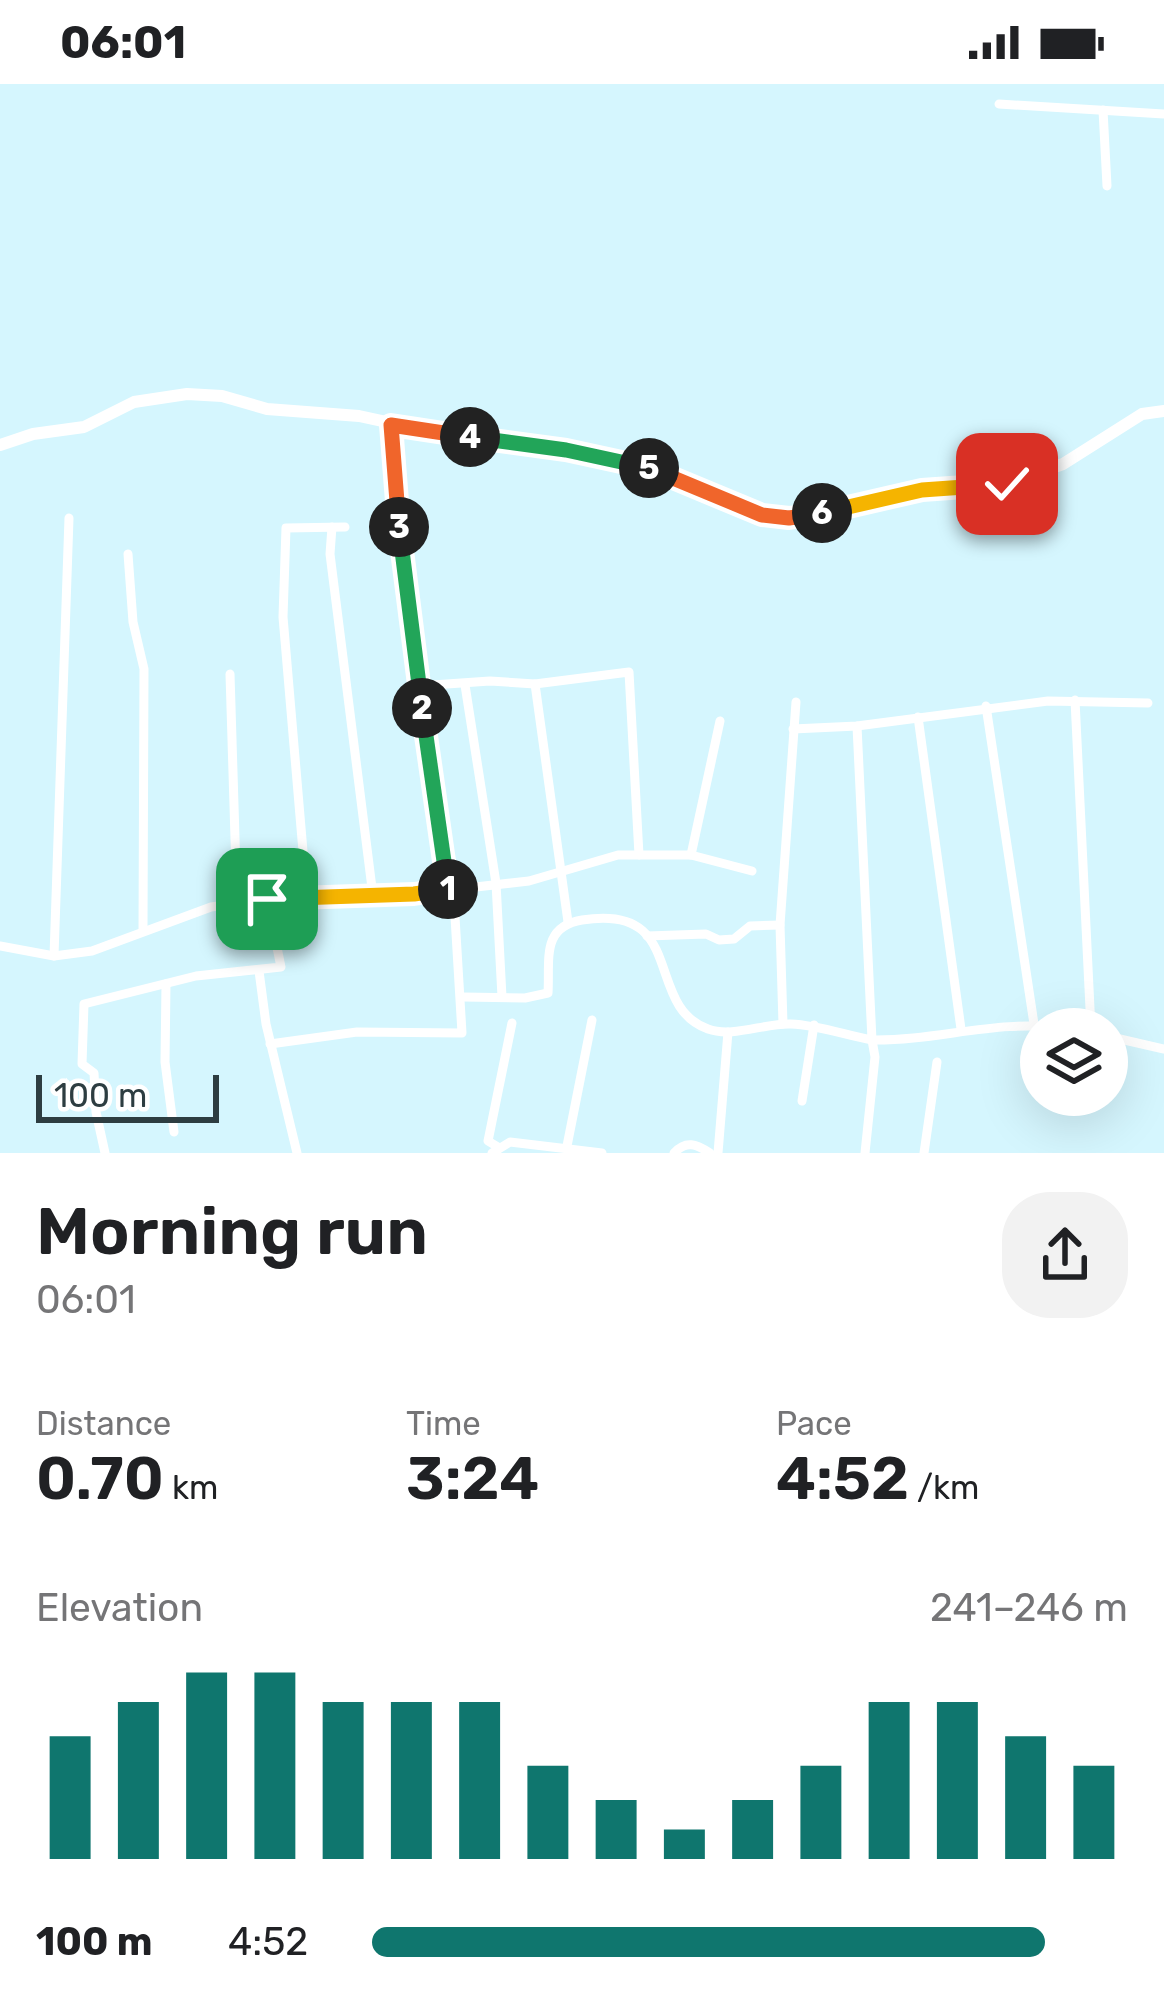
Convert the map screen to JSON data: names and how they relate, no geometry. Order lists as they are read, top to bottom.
{
  "scale_bar": "100 m",
  "page": {
    "status": "06:01",
    "pins": [
      "4",
      "5",
      "6",
      "3",
      "2",
      "1"
    ],
    "scale": "100 m",
    "heading": ["Morning run", "06:01"],
    "stats": [
      ["Distance", "0.70 km"],
      ["Time", "3:24"],
      ["Pace", "4:52 /km"]
    ],
    "chart": ["Elevation", "241–246 m"],
    "list": [
      {
        "name": "100 m",
        "note": "4:52"
      }
    ]
  }
}
